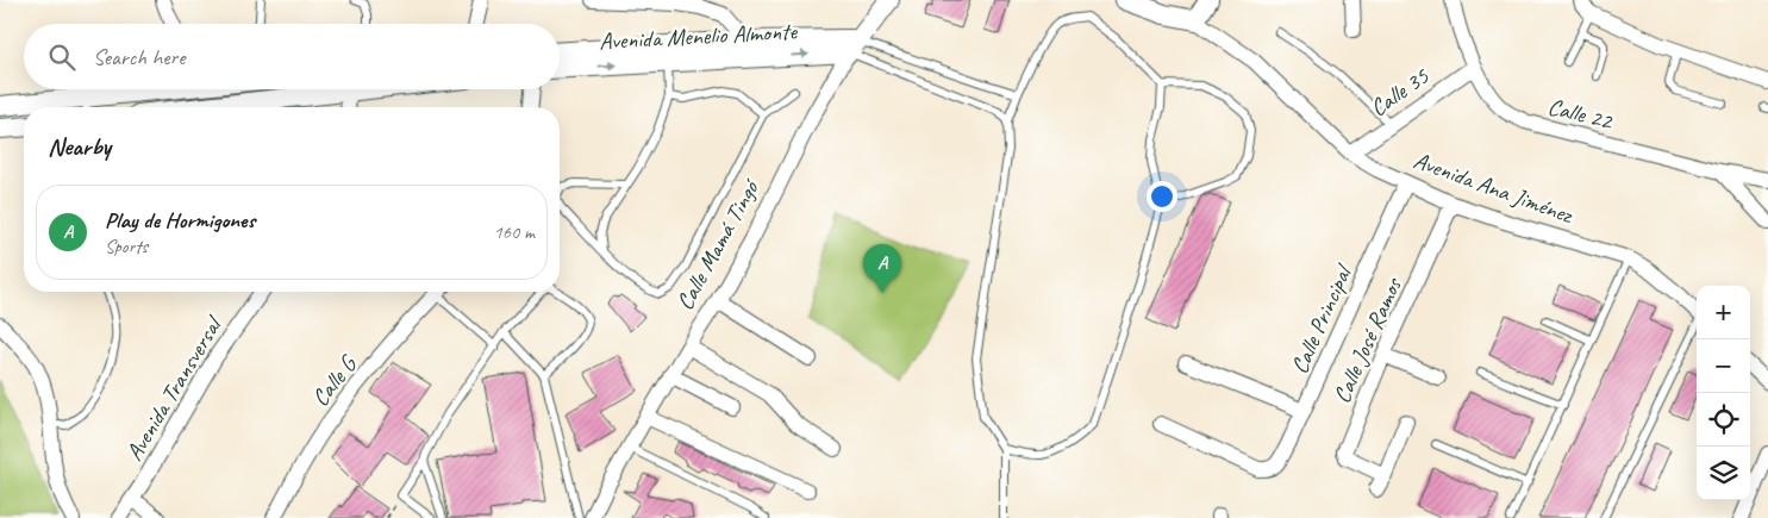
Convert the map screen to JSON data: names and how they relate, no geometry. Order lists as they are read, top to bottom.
{
  "streets": {
    "street": [
      "Avenida Menelio Almonte",
      "Calle 35",
      "Calle 22",
      "Avenida Ana Jiménez",
      "Calle Mamá Tingó",
      "Calle Principal",
      "Calle José Ramos",
      "Calle G",
      "Avenida Transversal"
    ]
  },
  "crossings": [
    ["Avenida Menelio Almonte", "Calle Mamá Tingó"],
    ["Calle 35", "Calle 22"],
    ["Calle 35", "Avenida Ana Jiménez"],
    ["Avenida Ana Jiménez", "Calle Principal"],
    ["Avenida Ana Jiménez", "Calle José Ramos"]
  ],
  "page": {
    "search": "Search here",
    "heading": "Nearby",
    "list": [
      {
        "mark": "A",
        "name": "Play de Hormigones",
        "note": "Sports",
        "value": "160 m"
      }
    ],
    "pins": "A",
    "map_buttons": ["+", "−"]
  }
}
